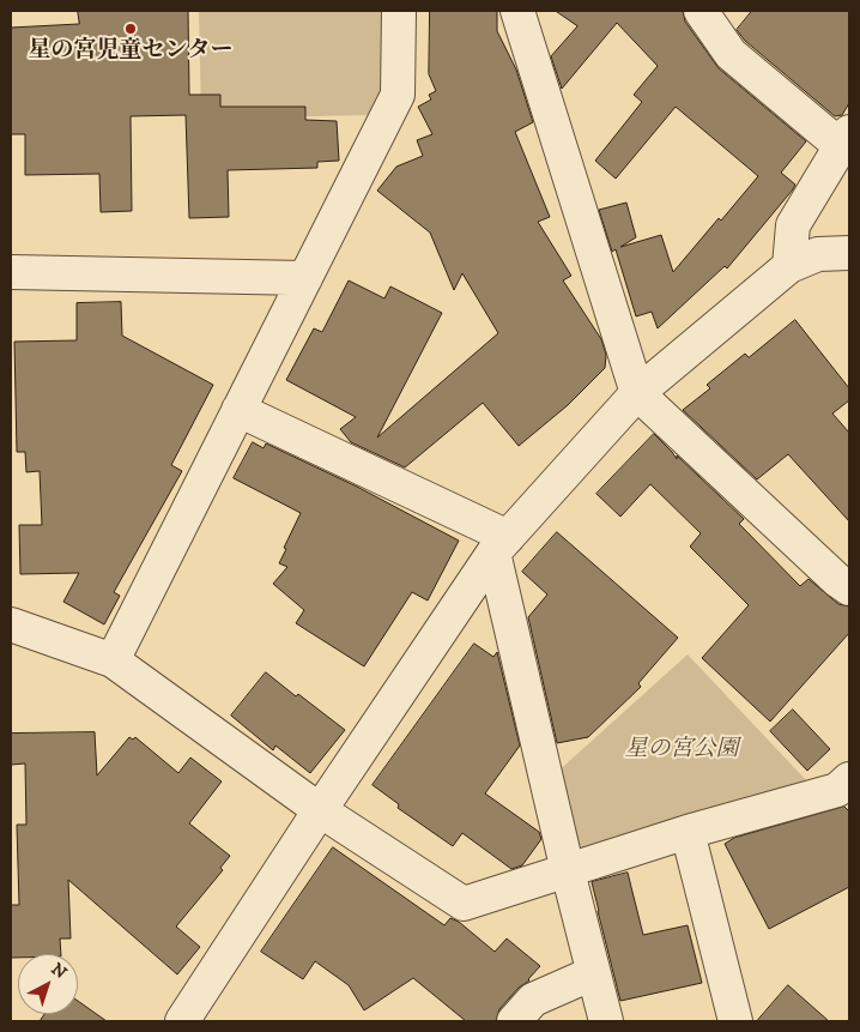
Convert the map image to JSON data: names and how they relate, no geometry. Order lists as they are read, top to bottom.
{
  "parks": ["星の宮公園"],
  "places": ["星の宮児童センター"],
  "north": "top right"
}
